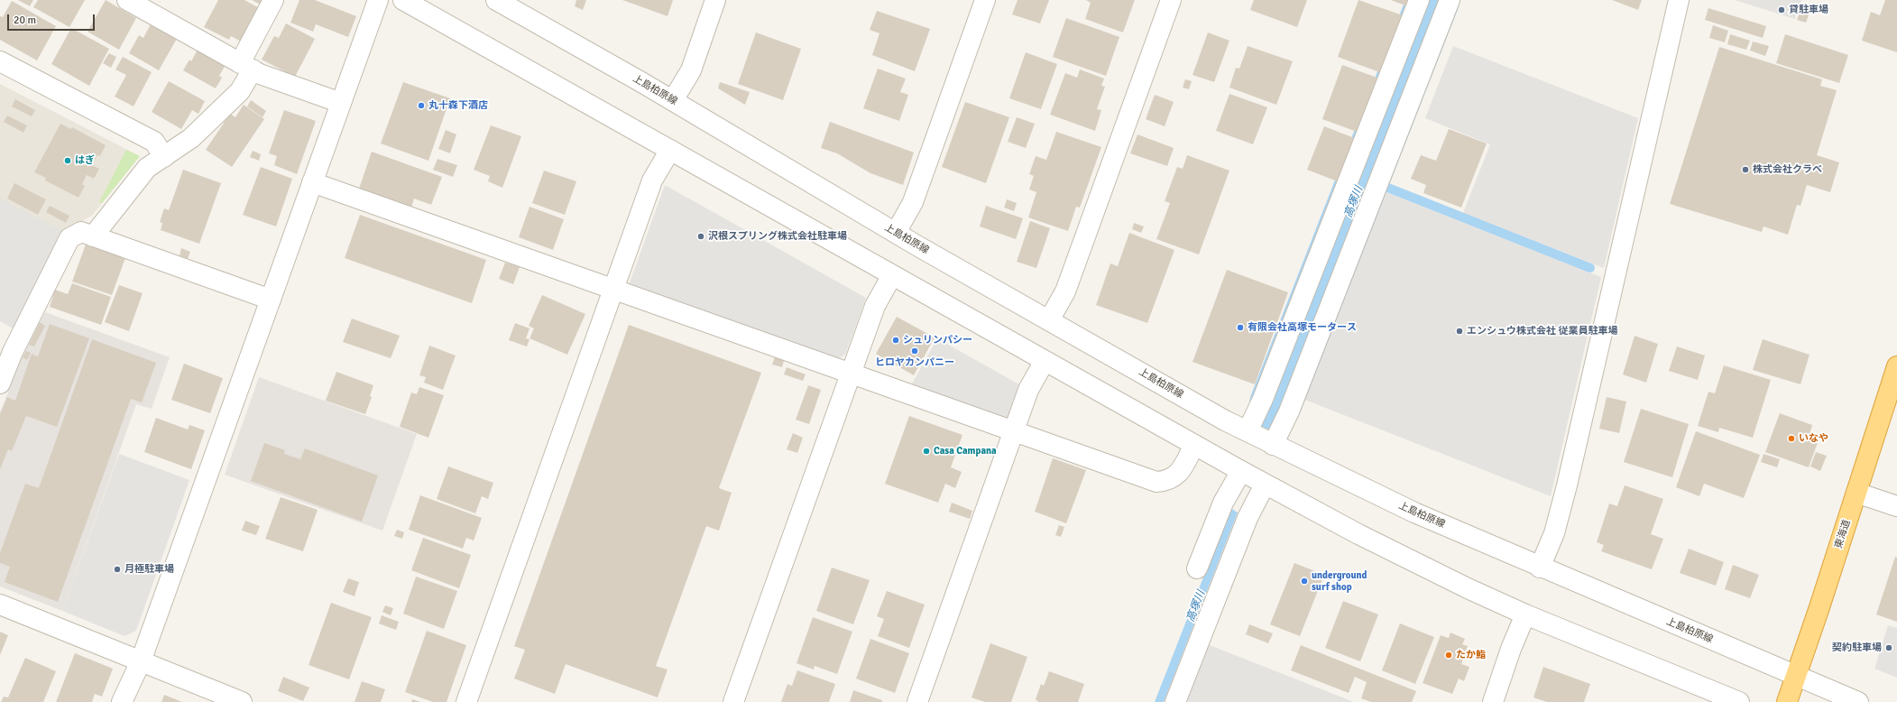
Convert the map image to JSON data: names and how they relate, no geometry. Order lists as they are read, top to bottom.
{
  "streets": {
    "highway": ["東海道"],
    "street": ["上島柏原線"]
  },
  "crossings": [
    ["上島柏原線", "東海道"]
  ],
  "water": ["高塚川"],
  "places": [
    "貸駐車場",
    "丸十森下酒店",
    "はぎ",
    "株式会社クラベ",
    "沢根スプリング株式会社駐車場",
    "有限会社高塚モータース",
    "エンシュウ株式会社 従業員駐車場",
    "シュリンパシー",
    "ヒロヤカンパニー",
    "いなや",
    "Casa Campana",
    "月極駐車場",
    "underground surf shop",
    "契約駐車場",
    "たか鮨"
  ],
  "scale_bar": "20 m"
}
